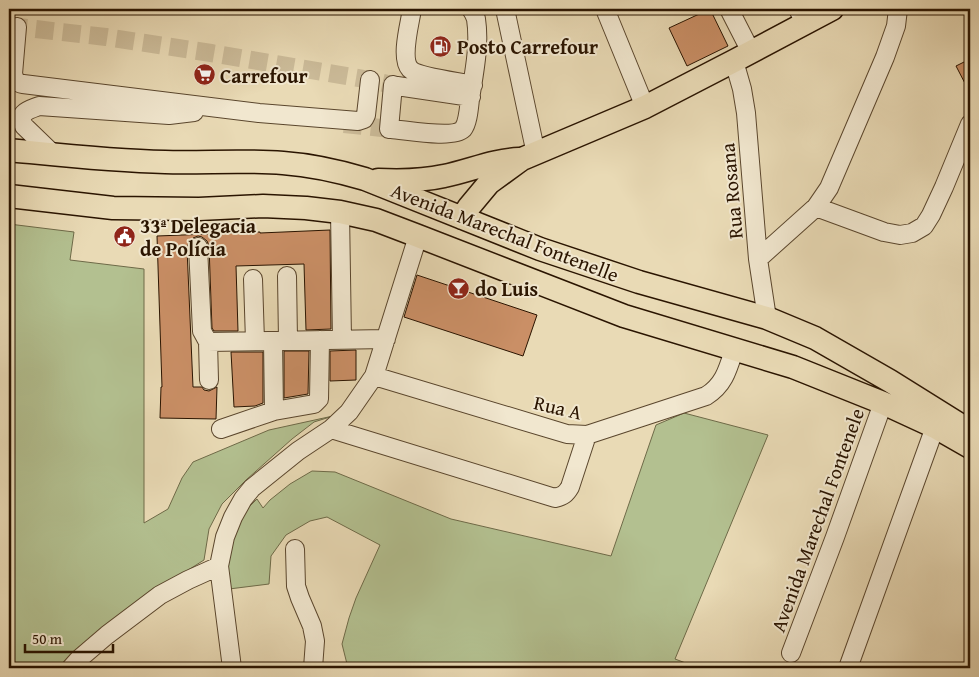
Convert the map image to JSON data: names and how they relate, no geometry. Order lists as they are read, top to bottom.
{
  "streets": {
    "main road": ["Avenida Marechal Fontenelle"],
    "street": ["Rua Rosana", "Rua A", "Avenida Marechal Fontenele"]
  },
  "crossings": [
    ["Rua Rosana", "Avenida Marechal Fontenelle"],
    ["Avenida Marechal Fontenelle", "Rua A"],
    ["Avenida Marechal Fontenelle", "Avenida Marechal Fontenele"]
  ],
  "places": {
    "fuel station": ["Posto Carrefour"],
    "supermarket": ["Carrefour"],
    "public building": ["33ª Delegacia de Polícia"],
    "bar": ["do Luis"]
  },
  "scale_bar": "50 m"
}
